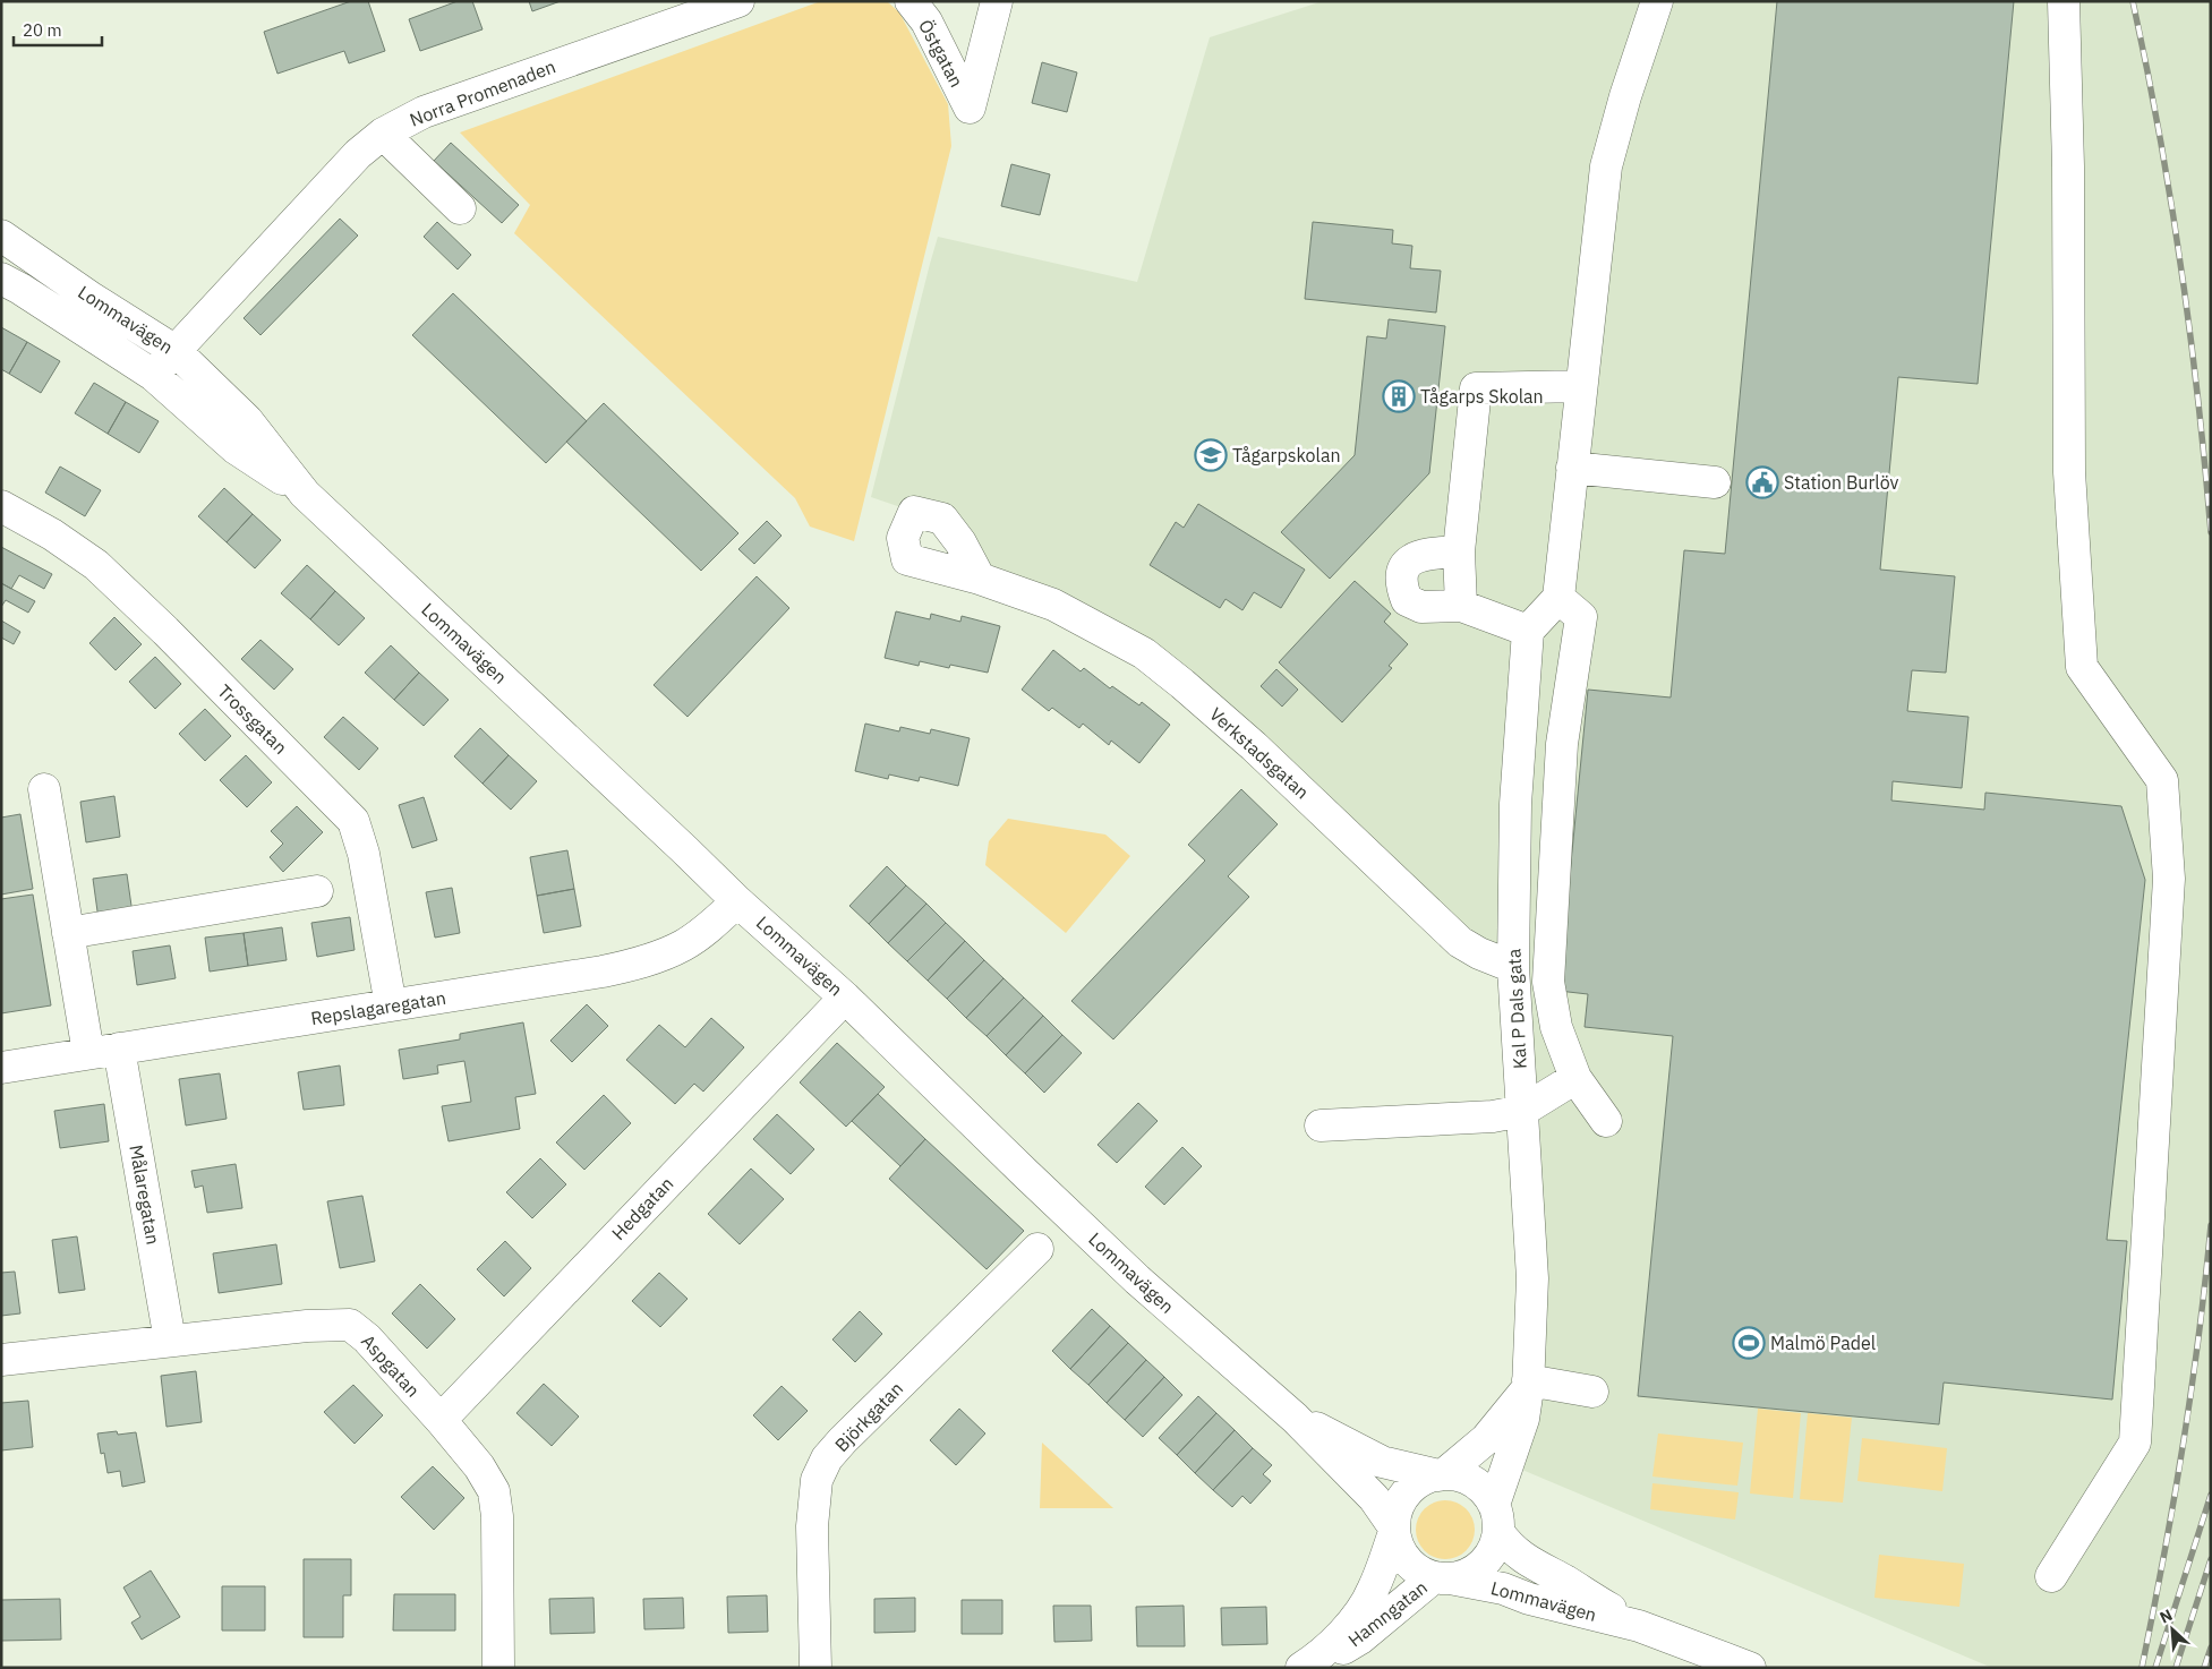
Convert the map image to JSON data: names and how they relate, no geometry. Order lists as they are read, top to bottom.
{
  "streets": {
    "street": [
      "Östgatan",
      "Norra Promenaden",
      "Lommavägen",
      "Trossgatan",
      "Verkstadsgatan",
      "Repslagaregatan",
      "Kal P Dals gata",
      "Målaregatan",
      "Hedgatan",
      "Aspgatan",
      "Björkgatan",
      "Hamngatan"
    ]
  },
  "crossings": [
    ["Norra Promenaden", "Lommavägen"],
    ["Lommavägen", "Repslagaregatan"],
    ["Lommavägen", "Kal P Dals gata"],
    ["Lommavägen", "Hedgatan"],
    ["Lommavägen", "Hamngatan"],
    ["Trossgatan", "Repslagaregatan"],
    ["Verkstadsgatan", "Kal P Dals gata"],
    ["Repslagaregatan", "Målaregatan"],
    ["Kal P Dals gata", "Hamngatan"],
    ["Målaregatan", "Aspgatan"],
    ["Hedgatan", "Aspgatan"]
  ],
  "places": {
    "building": ["Tågarps Skolan"],
    "school or university": ["Tågarpskolan"],
    "public building": ["Station Burlöv"],
    "sports": ["Malmö Padel"]
  },
  "scale_bar": "20 m",
  "north": "top left"
}
